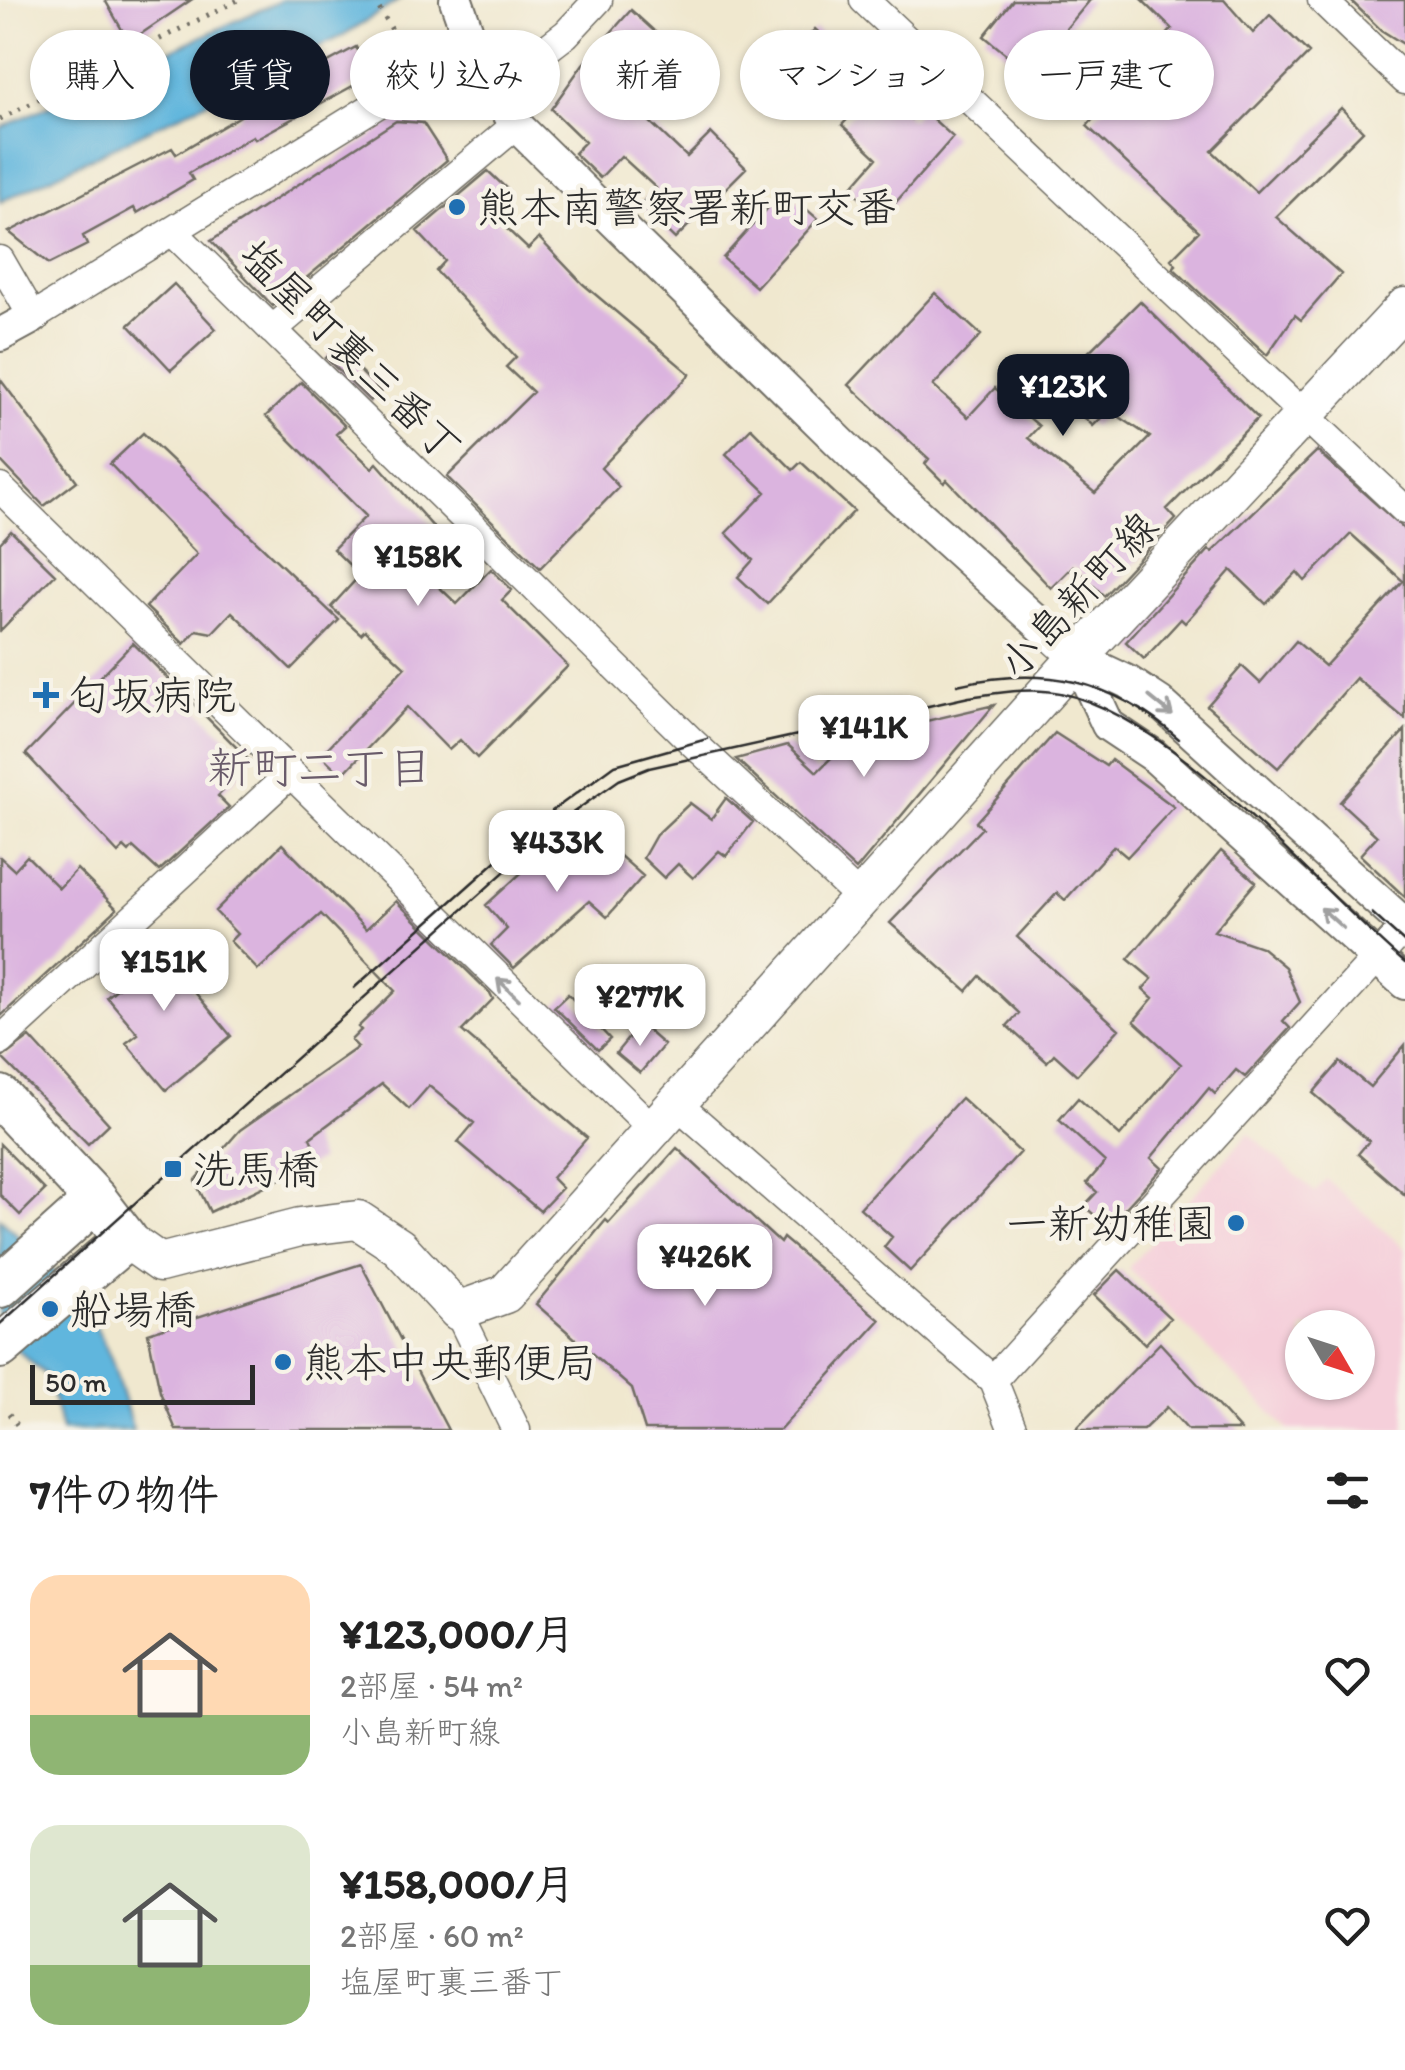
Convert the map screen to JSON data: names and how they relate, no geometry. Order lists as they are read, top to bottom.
{
  "streets": {
    "main road": ["小島新町線"],
    "street": ["塩屋町裏三番丁"]
  },
  "crossings": [
    ["塩屋町裏三番丁", "小島新町線"]
  ],
  "districts": ["新町二丁目"],
  "places": {
    "other": [
      "熊本南警察署新町交番",
      "一新幼稚園",
      "船場橋",
      "熊本中央郵便局"
    ],
    "health": ["匂坂病院"],
    "transit": ["洗馬橋"]
  },
  "scale_bar": "50 m",
  "north": "bottom right",
  "page": {
    "chip": [
      "購入",
      "賃貸",
      "絞り込み",
      "新着",
      "マンション",
      "一戸建て"
    ],
    "price": [
      "¥123K",
      "¥158K",
      "¥141K",
      "¥433K",
      "¥151K",
      "¥277K",
      "¥426K"
    ],
    "scale": "50 m",
    "heading": "7件の物件",
    "list": [
      {
        "name": "¥123,000/月",
        "note": "2部屋 · 54 m² · 小島新町線"
      },
      {
        "name": "¥158,000/月",
        "note": "2部屋 · 60 m² · 塩屋町裏三番丁"
      }
    ]
  }
}
